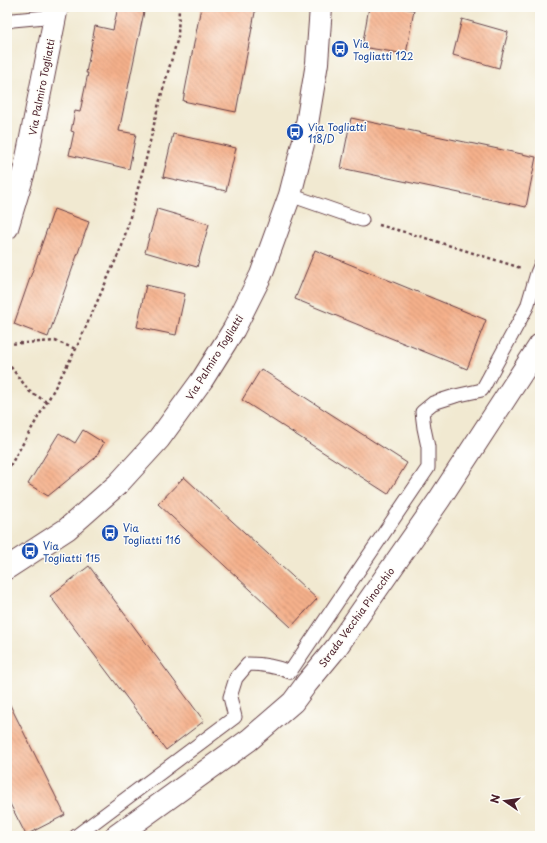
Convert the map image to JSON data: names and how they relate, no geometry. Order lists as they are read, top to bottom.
{
  "streets": {
    "street": ["Via Palmiro Togliatti", "Strada Vecchia Pinocchio"]
  },
  "places": {
    "bus stop": [
      "Via Togliatti 122",
      "Via Togliatti 118/D",
      "Via Togliatti 116",
      "Via Togliatti 115"
    ]
  },
  "north": "left"
}
